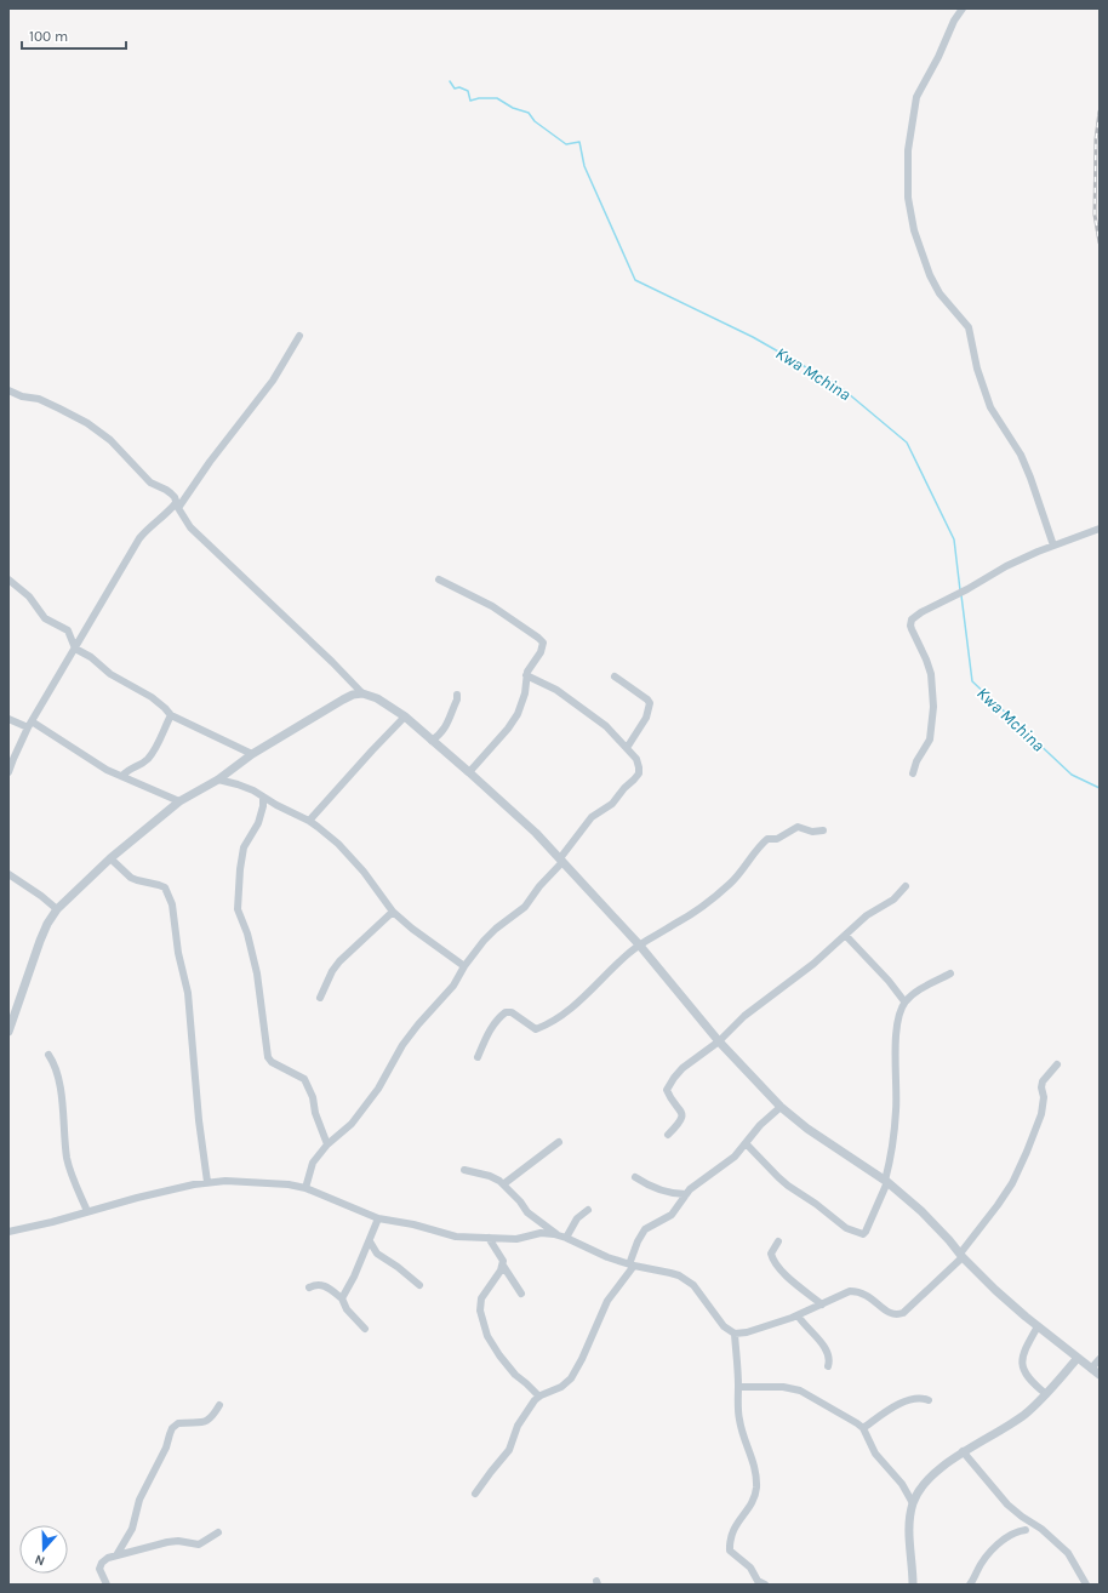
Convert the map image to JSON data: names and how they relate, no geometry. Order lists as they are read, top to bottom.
{
  "water": ["Kwa Mchina"],
  "scale_bar": "100 m",
  "north": "bottom"
}
